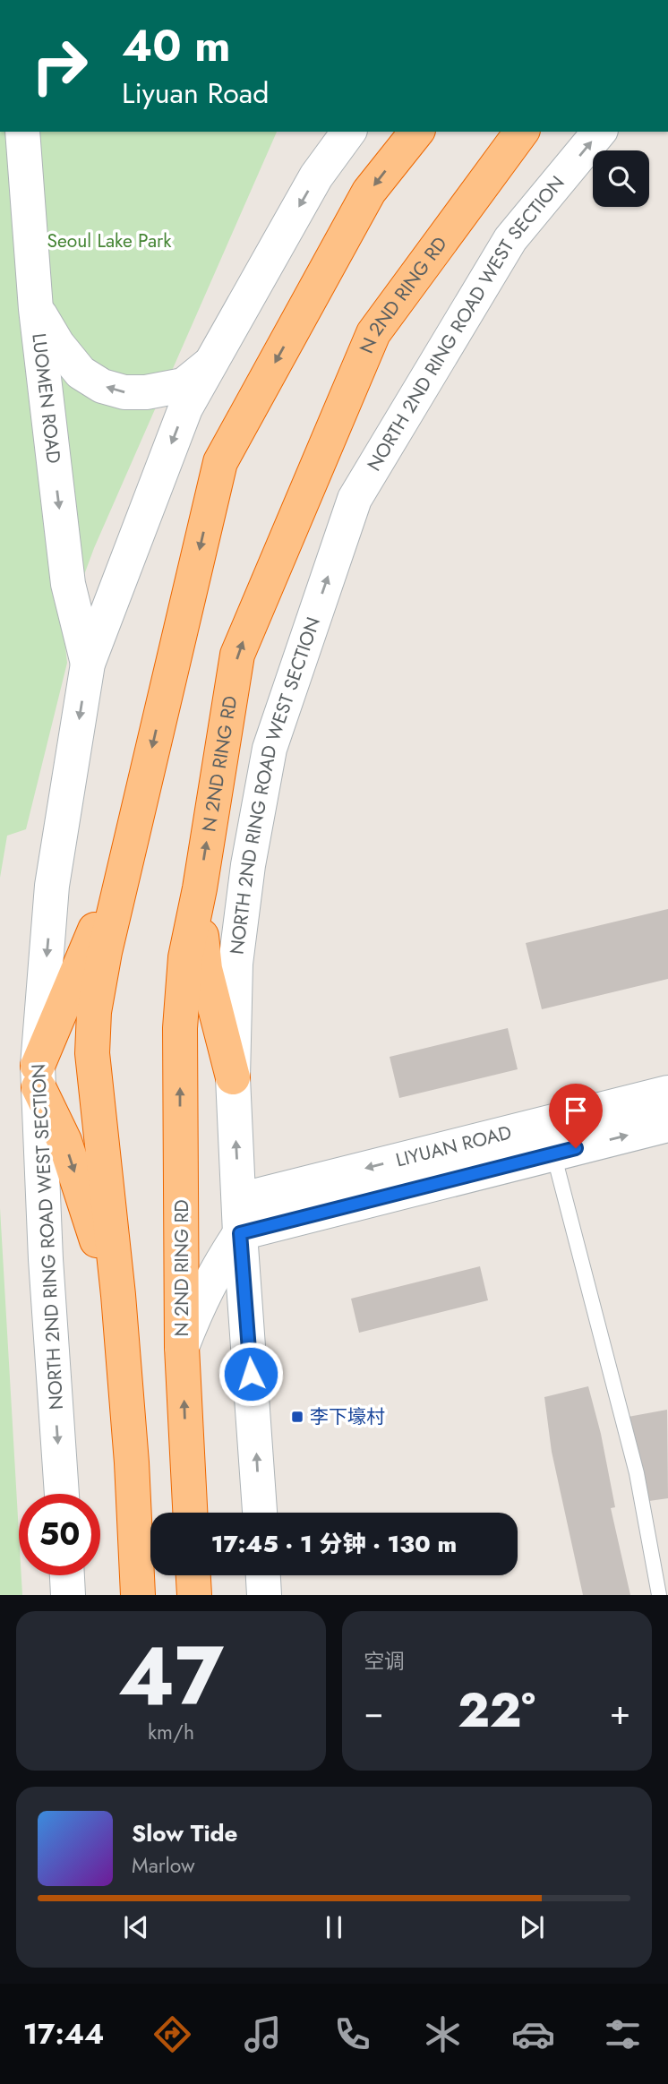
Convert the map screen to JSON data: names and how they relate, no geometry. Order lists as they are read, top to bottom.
{
  "streets": {
    "highway": ["N 2ND RING RD"],
    "main road": ["NORTH 2ND RING ROAD WEST SECTION", "LUOMEN ROAD", "LIYUAN ROAD"]
  },
  "crossings": [
    ["NORTH 2ND RING ROAD WEST SECTION", "LUOMEN ROAD"],
    ["NORTH 2ND RING ROAD WEST SECTION", "LIYUAN ROAD"]
  ],
  "one_way": ["LUOMEN ROAD"],
  "parks": ["Seoul Lake Park"],
  "places": {
    "transit": ["李下壕村"]
  },
  "page": {
    "turn": ["40 m", "Liyuan Road"],
    "limit": "50",
    "trip": "17:45 · 1 分钟 · 130 m",
    "tile": [
      ["47", "km/h"],
      "空调"
    ],
    "heat": ["−", "22°", "+"],
    "song": ["Slow Tide", "Marlow"],
    "tabs": "17:44"
  }
}
